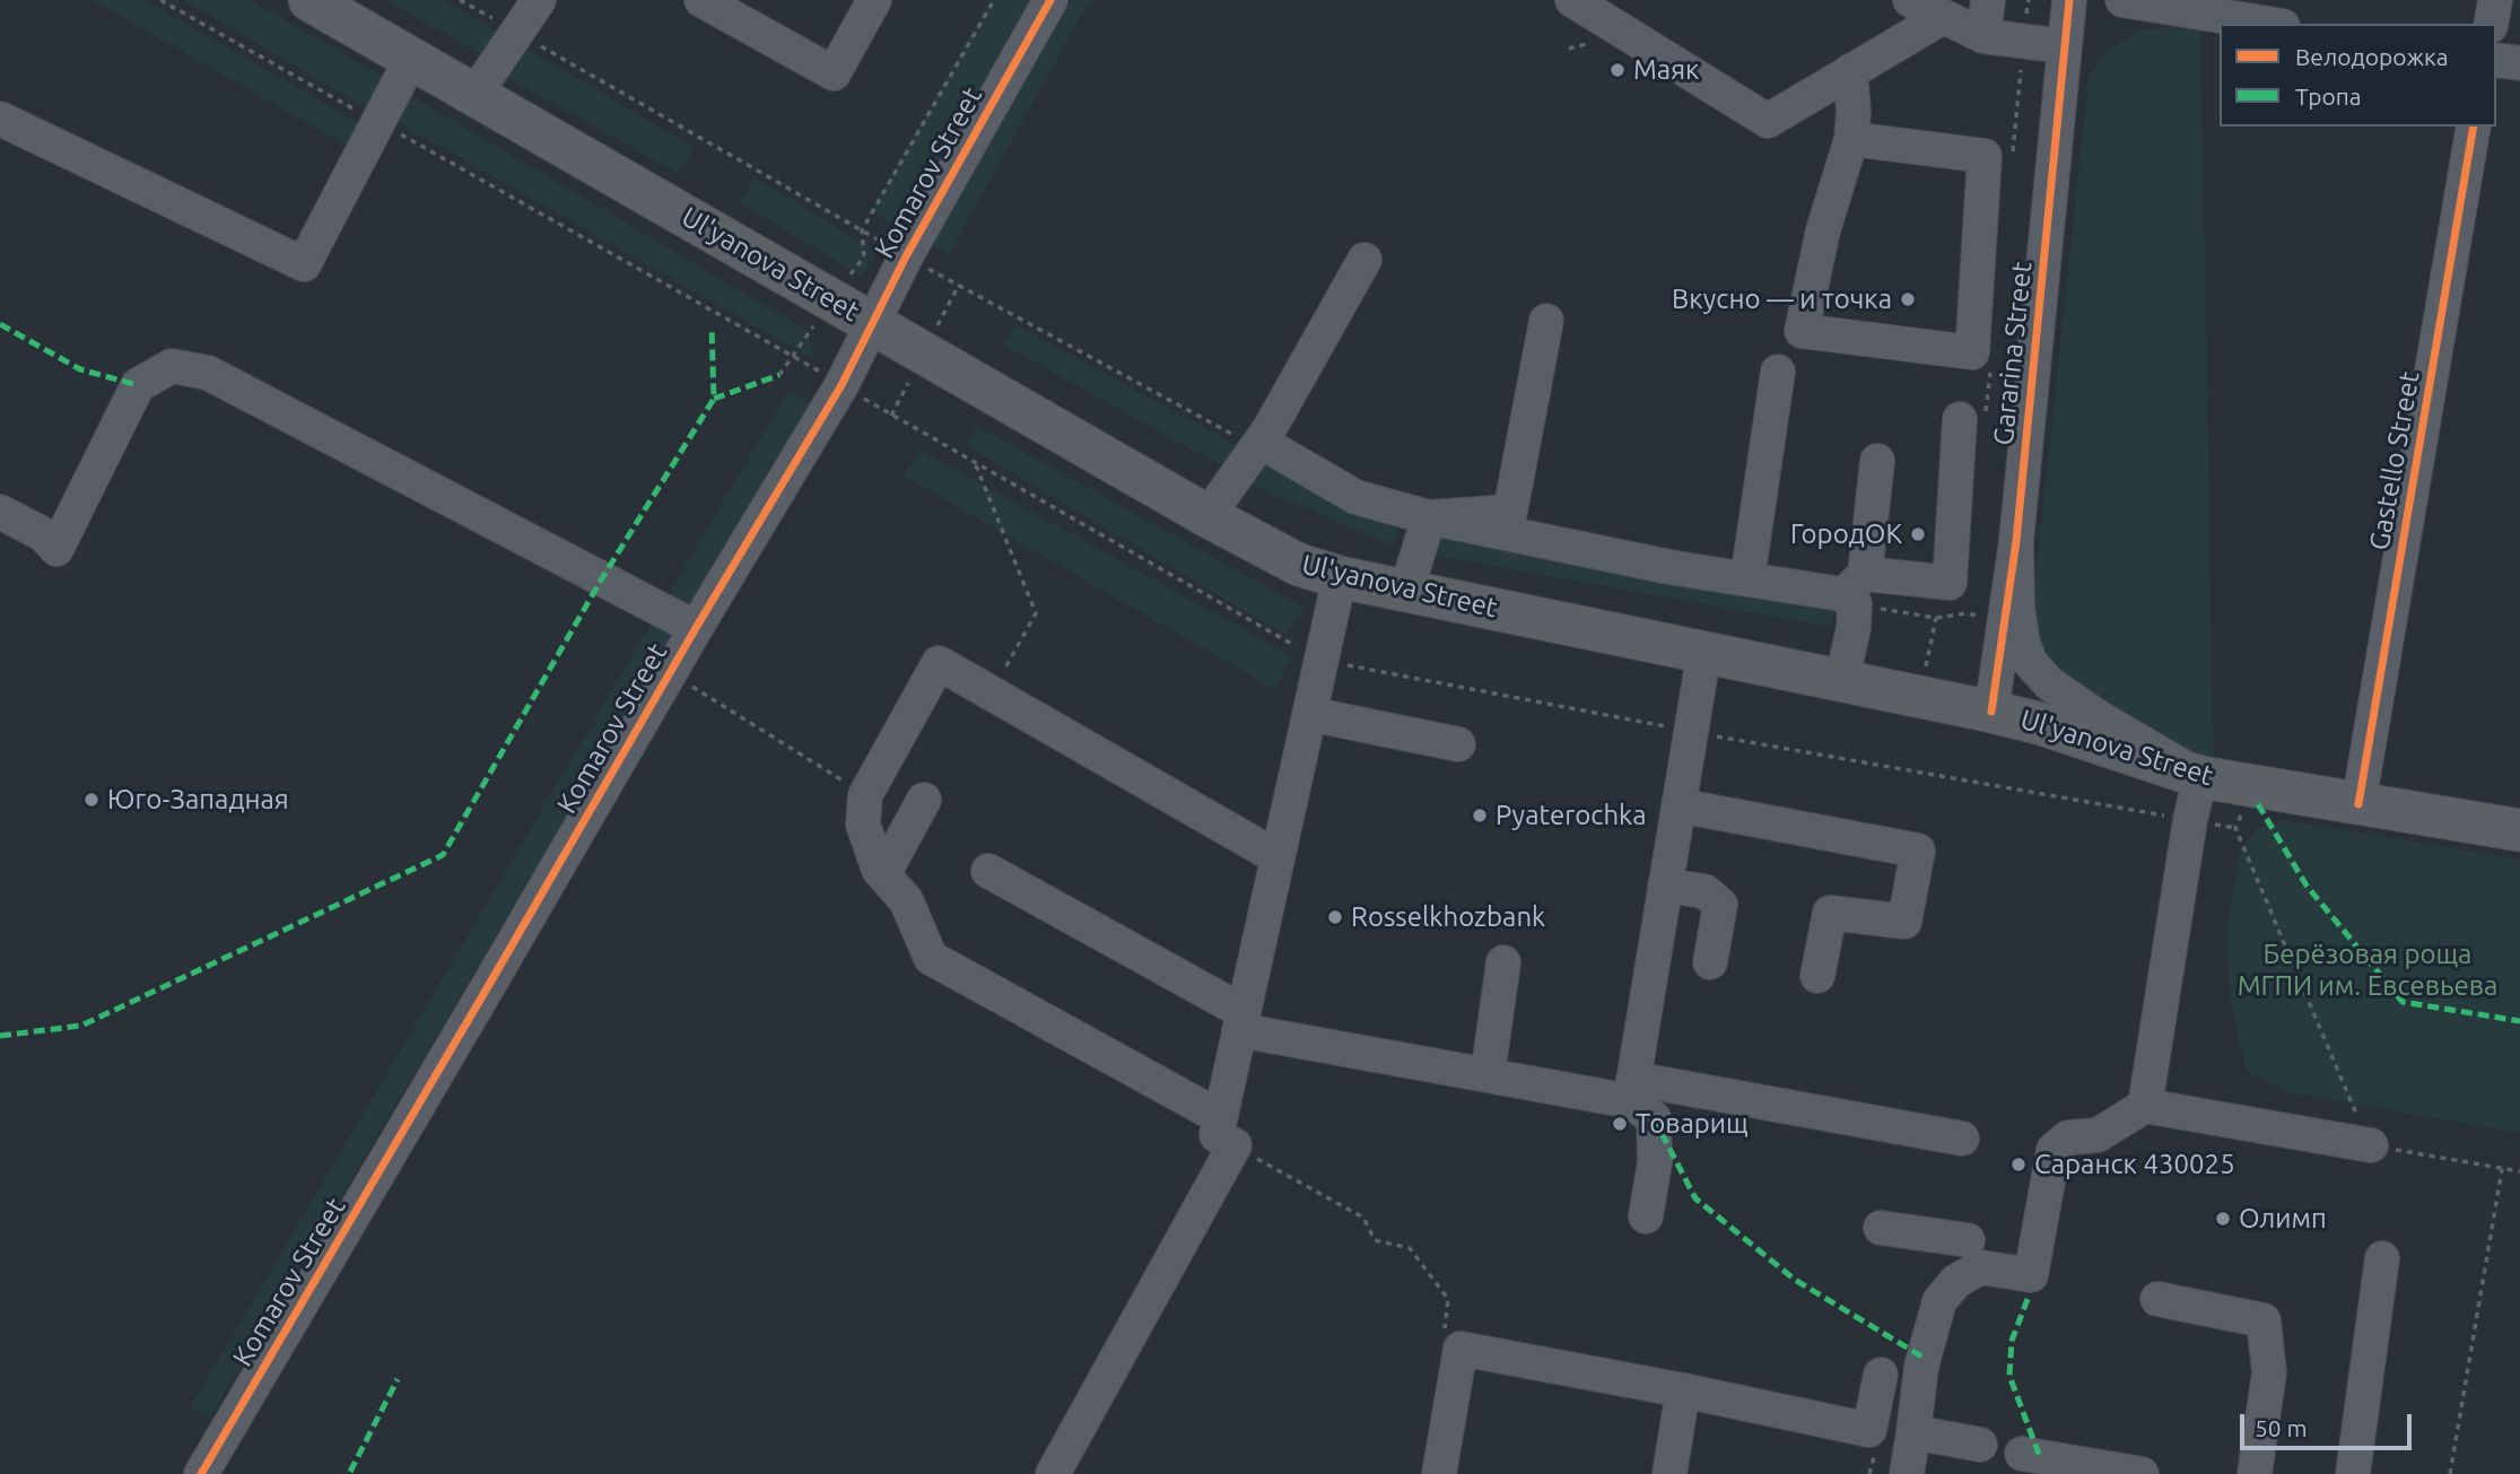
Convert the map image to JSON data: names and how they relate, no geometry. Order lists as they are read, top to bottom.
{
  "streets": {
    "main road": ["Ul'yanova Street"],
    "street": ["Komarov Street", "Gararina Street", "Gastello Street"]
  },
  "crossings": [
    ["Komarov Street", "Ul'yanova Street"],
    ["Ul'yanova Street", "Gararina Street"],
    ["Ul'yanova Street", "Gastello Street"]
  ],
  "parks": ["Берёзовая роща МГПИ им. Евсевьева"],
  "places": [
    "Маяк",
    "Вкусно — и точка",
    "ГородОК",
    "Юго-Западная",
    "Pyaterochka",
    "Rosselkhozbank",
    "Товарищ",
    "Саранск 430025",
    "Олимп"
  ],
  "legend": ["Велодорожка", "Тропа"],
  "scale_bar": "50 m"
}
